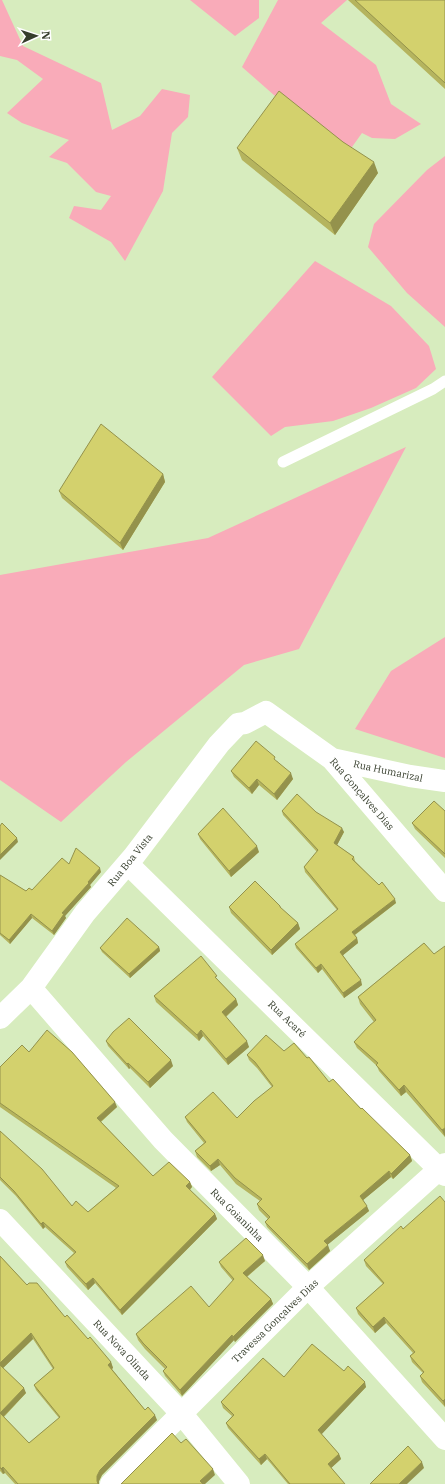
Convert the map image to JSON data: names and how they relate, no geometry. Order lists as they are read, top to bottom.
{
  "streets": {
    "street": [
      "Rua Humarizal",
      "Rua Gonçalves Dias",
      "Rua Boa Vista",
      "Rua Acaré",
      "Rua Goianinha",
      "Travessa Gonçalves Dias",
      "Rua Nova Olinda"
    ]
  },
  "crossings": [
    ["Rua Humarizal", "Rua Gonçalves Dias"],
    ["Rua Gonçalves Dias", "Rua Boa Vista"],
    ["Rua Boa Vista", "Rua Acaré"],
    ["Rua Boa Vista", "Rua Goianinha"],
    ["Rua Acaré", "Travessa Gonçalves Dias"],
    ["Rua Goianinha", "Travessa Gonçalves Dias"],
    ["Travessa Gonçalves Dias", "Rua Nova Olinda"]
  ],
  "north": "right"
}
